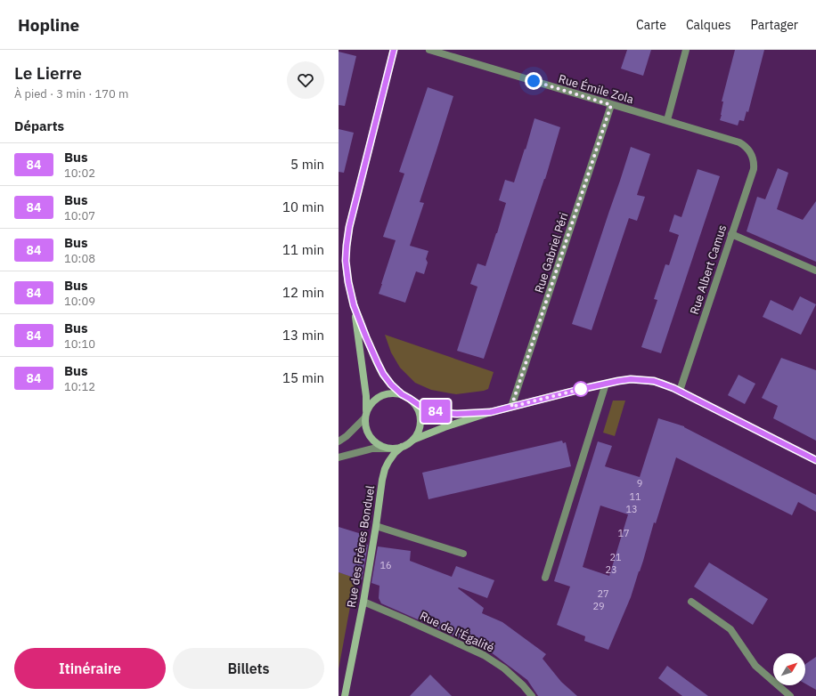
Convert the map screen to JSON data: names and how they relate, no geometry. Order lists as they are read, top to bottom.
{
  "streets": {
    "street": [
      "Rue Émile Zola",
      "Rue Gabriel Péri",
      "Rue Albert Camus",
      "Rue des Frères Bonduel",
      "Rue de l'Égalité"
    ]
  },
  "crossings": [
    ["Rue Émile Zola", "Rue Gabriel Péri"],
    ["Rue Émile Zola", "Rue Albert Camus"],
    ["Rue des Frères Bonduel", "Rue de l'Égalité"]
  ],
  "lines": ["bus line 84"],
  "house_numbers": [
    "9",
    "11",
    "13",
    "17",
    "21",
    "16",
    "23",
    "27",
    "29"
  ],
  "north": "top right",
  "page": {
    "header": "Hopline",
    "nav": ["Carte", "Calques", "Partager"],
    "heading": [
      ["Le Lierre", "À pied · 3 min · 170 m"],
      "Départs"
    ],
    "on_map": "84",
    "list": [
      {
        "mark": "84",
        "name": "Bus",
        "note": "10:02",
        "value": "5 min"
      },
      {
        "mark": "84",
        "name": "Bus",
        "note": "10:07",
        "value": "10 min"
      },
      {
        "mark": "84",
        "name": "Bus",
        "note": "10:08",
        "value": "11 min"
      },
      {
        "mark": "84",
        "name": "Bus",
        "note": "10:09",
        "value": "12 min"
      },
      {
        "mark": "84",
        "name": "Bus",
        "note": "10:10",
        "value": "13 min"
      },
      {
        "mark": "84",
        "name": "Bus",
        "note": "10:12",
        "value": "15 min"
      }
    ],
    "buttons": ["Itinéraire", "Billets"]
  }
}
